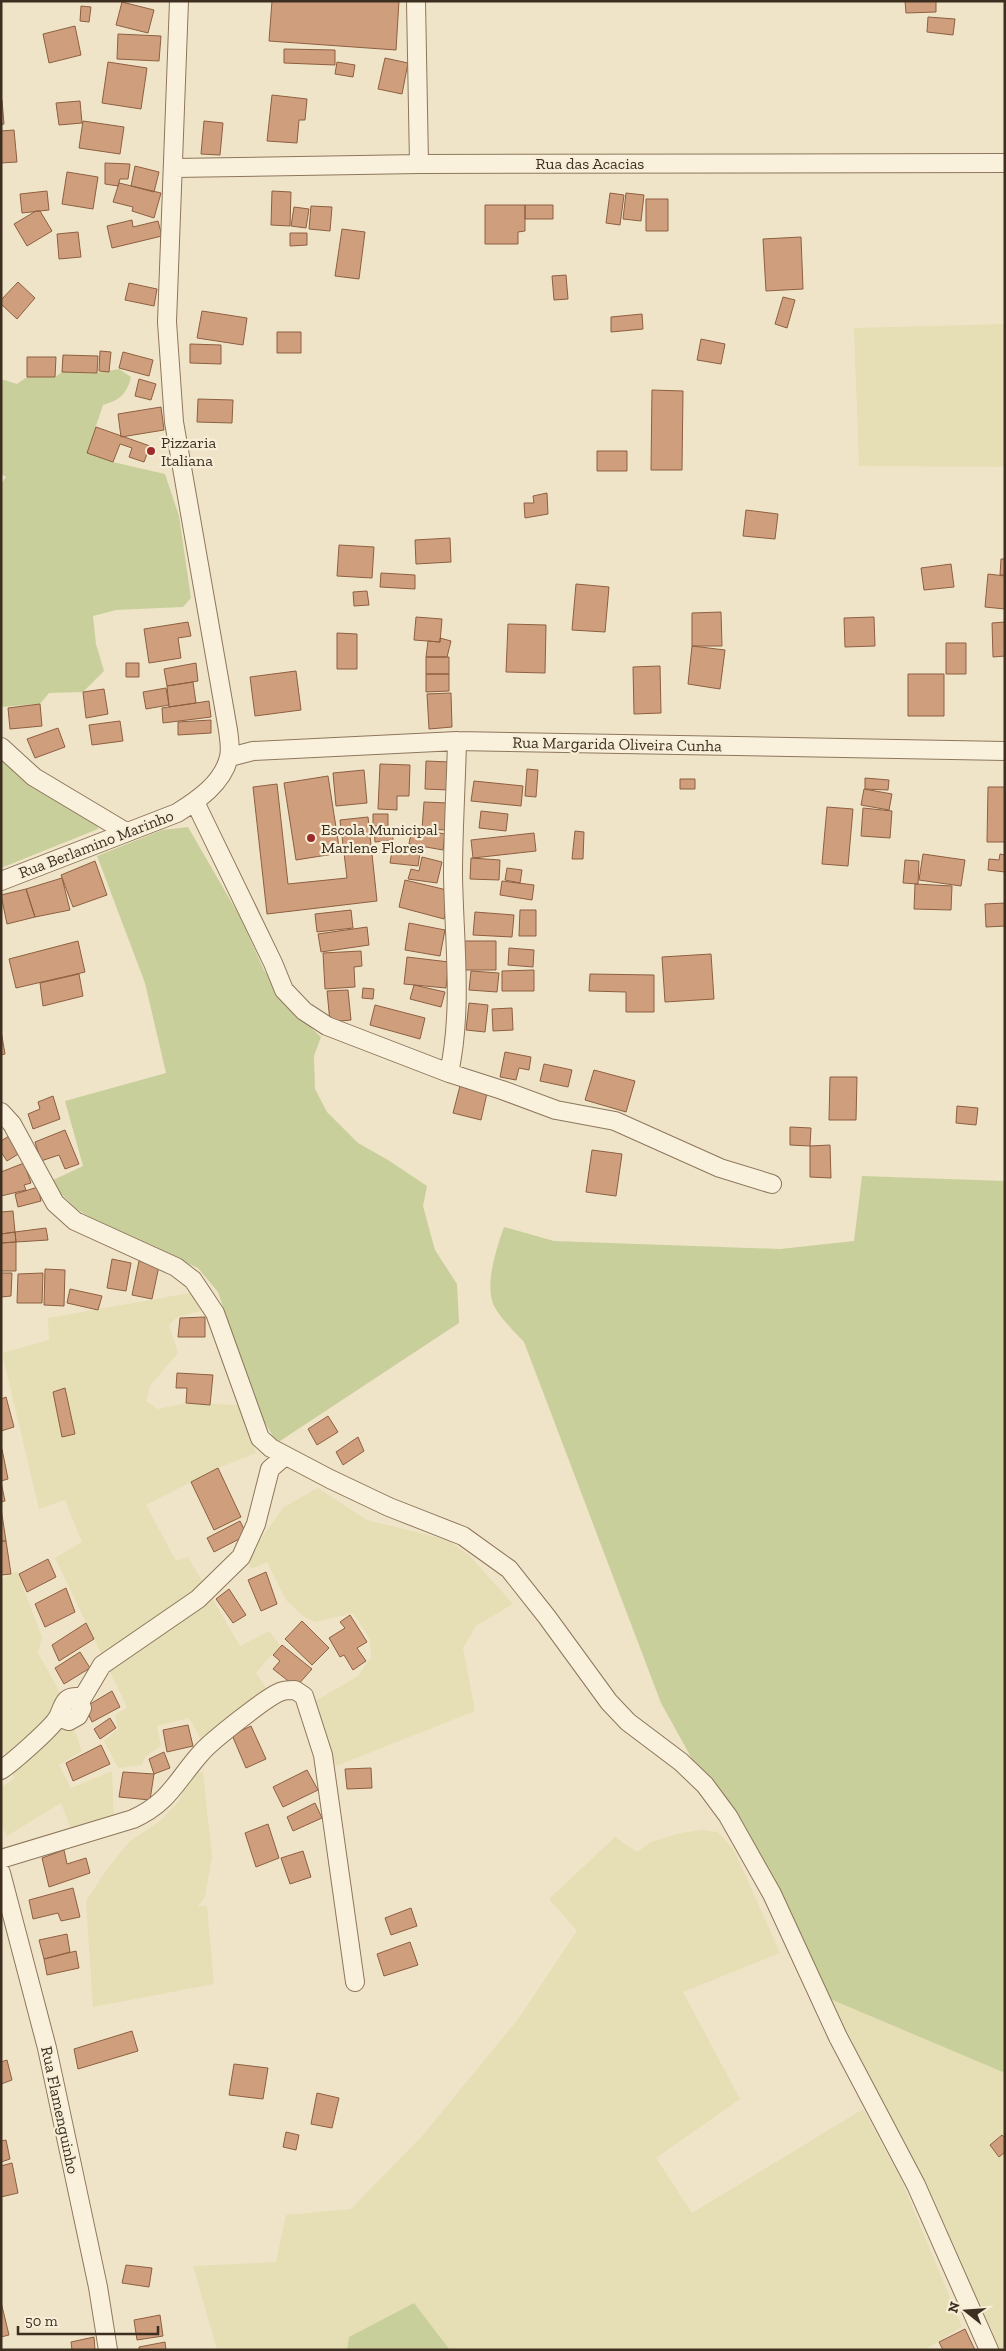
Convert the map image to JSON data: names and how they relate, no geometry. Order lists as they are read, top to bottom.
{
  "streets": {
    "street": [
      "Rua das Acacias",
      "Rua Margarida Oliveira Cunha",
      "Rua Berlamino Marinho",
      "Rua Flamenguinho"
    ]
  },
  "crossings": [
    ["Rua das Acacias", "Rua Berlamino Marinho"],
    ["Rua Margarida Oliveira Cunha", "Rua Berlamino Marinho"]
  ],
  "places": ["Pizzaria Italiana", "Escola Municipal Marlene Flores"],
  "scale_bar": "50 m",
  "north": "left"
}
